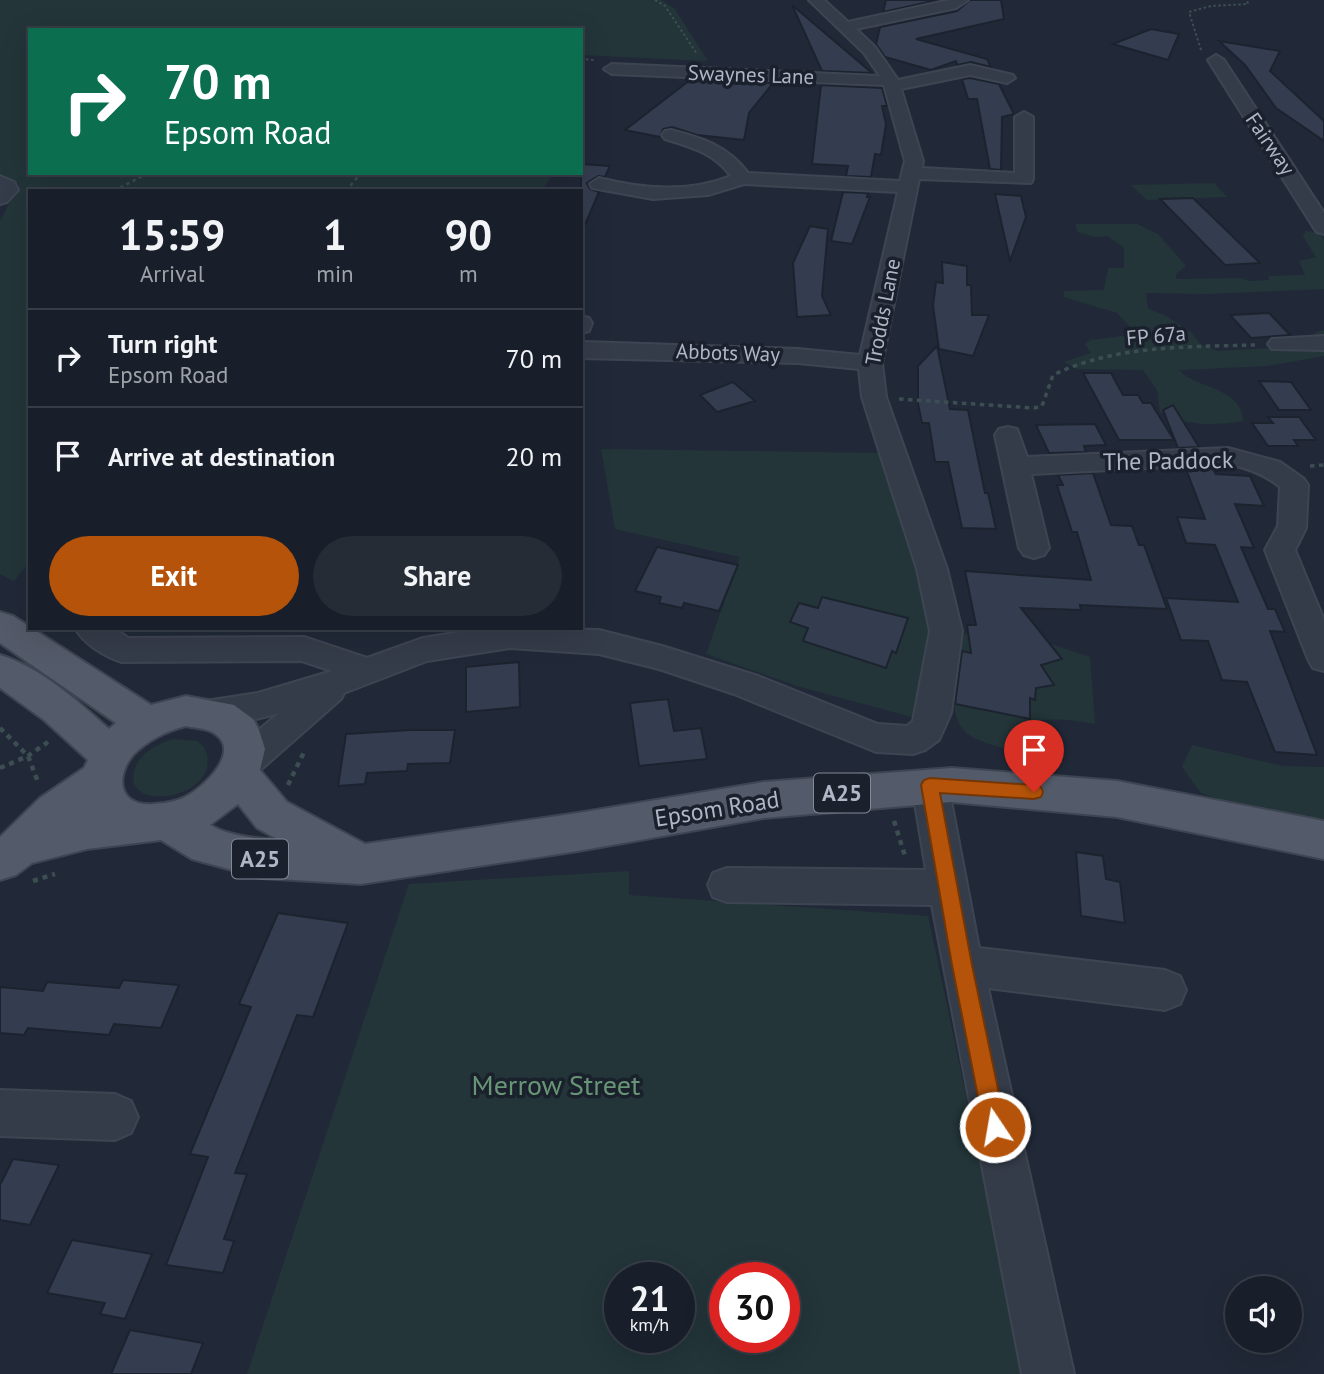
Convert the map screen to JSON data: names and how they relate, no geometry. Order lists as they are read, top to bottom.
{
  "streets": {
    "main road": ["A25", "Epsom Road"],
    "street": [
      "Swaynes Lane",
      "Fairway",
      "Trodds Lane",
      "Abbots Way",
      "The Paddock"
    ],
    "path": ["FP 67a"]
  },
  "crossings": [
    ["Swaynes Lane", "Trodds Lane"],
    ["Trodds Lane", "FP 67a"],
    ["Trodds Lane", "Abbots Way"],
    ["A25", "Epsom Road"]
  ],
  "parks": ["Merrow Street"],
  "page": {
    "turn": ["70 m", "Epsom Road"],
    "eta": [
      "15:59",
      "Arrival",
      "1",
      "min",
      "90",
      "m"
    ],
    "list": [
      {
        "name": "Turn right",
        "note": "Epsom Road",
        "value": "70 m"
      },
      {
        "name": "Arrive at destination",
        "value": "20 m"
      }
    ],
    "buttons": ["Exit", "Share"],
    "speed": "21 km/h",
    "limit": "30"
  }
}
